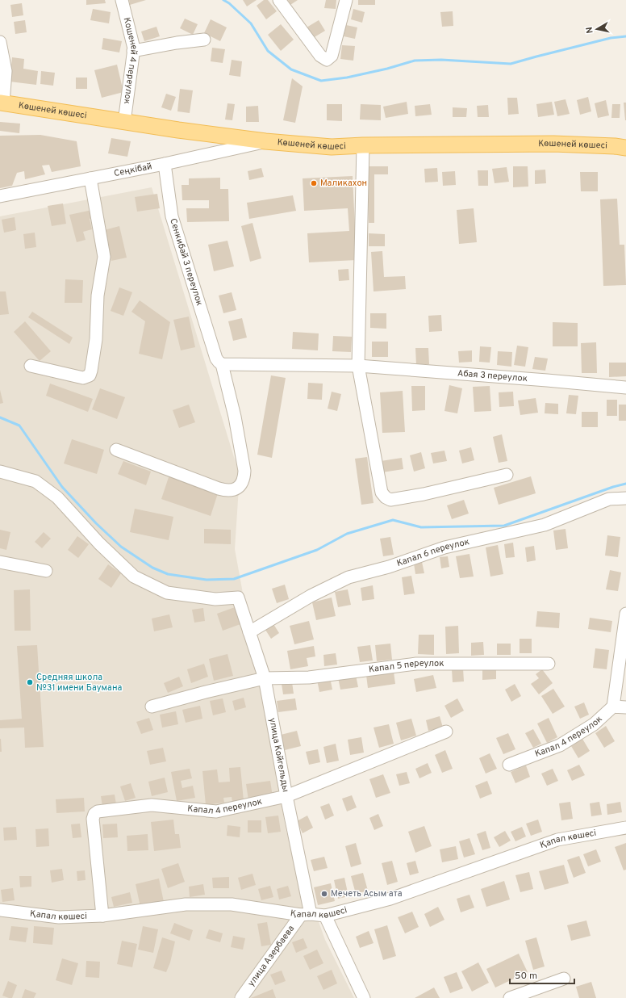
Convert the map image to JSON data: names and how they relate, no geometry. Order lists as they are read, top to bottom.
{
  "streets": {
    "main road": ["Көшеней көшесі"],
    "street": [
      "Кошеней 4 переулок",
      "Сеңкібай",
      "Сенкибай 3 переулок",
      "Абая 3 переулок",
      "Капал 6 переулок",
      "Капал 5 переулок",
      "Капал 4 переулок",
      "улица Койгельды",
      "Қапал көшесі",
      "улица Азербаева"
    ]
  },
  "crossings": [
    ["Кошеней 4 переулок", "Көшеней көшесі"],
    ["Көшеней көшесі", "Сеңкібай"],
    ["Сеңкібай", "Сенкибай 3 переулок"],
    ["Сенкибай 3 переулок", "Абая 3 переулок"],
    ["Капал 6 переулок", "улица Койгельды"],
    ["Капал 5 переулок", "улица Койгельды"],
    ["Капал 4 переулок", "улица Койгельды"],
    ["Капал 4 переулок", "Қапал көшесі"],
    ["улица Койгельды", "Қапал көшесі"],
    ["улица Койгельды", "улица Азербаева"],
    ["Қапал көшесі", "улица Азербаева"]
  ],
  "places": ["Маликахон", "Средняя школа №31 имени Баумана", "Мечеть Асым ата"],
  "scale_bar": "50 m",
  "north": "left"
}
